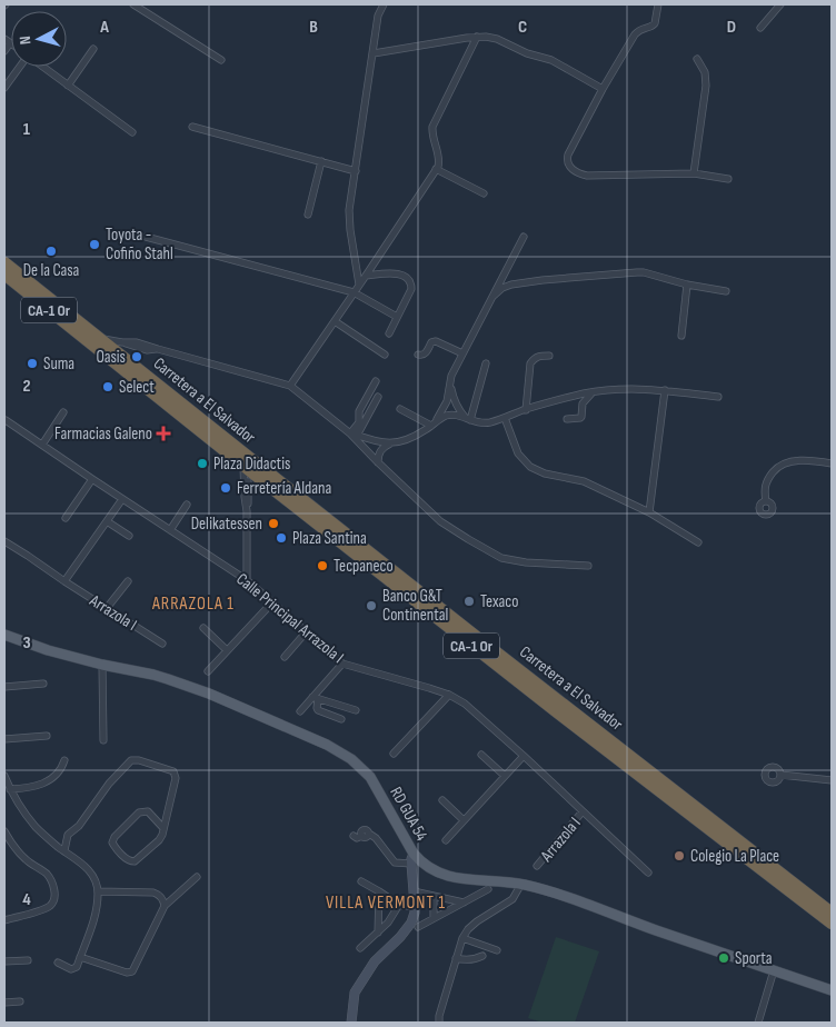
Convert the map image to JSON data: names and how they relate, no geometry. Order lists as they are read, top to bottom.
{
  "streets": {
    "highway": ["CA-1 Or", "Carretera a El Salvador"],
    "main road": ["RD GUA 54"],
    "street": ["Arrazola I", "Calle Principal Arrazola I"]
  },
  "crossings": [
    ["Arrazola I", "Calle Principal Arrazola I"]
  ],
  "districts": ["ARRAZOLA 1", "VILLA VERMONT 1"],
  "places": {
    "other": [
      "Toyota - Cofiño Stahl",
      "De la Casa",
      "Oasis",
      "Suma",
      "Select",
      "Plaza Didactis",
      "Ferretería Aldana",
      "Delikatessen",
      "Plaza Santina",
      "Tecpaneco",
      "Texaco",
      "Banco G&T Continental",
      "Colegio La Place",
      "Sporta"
    ],
    "health": ["Farmacias Galeno"]
  },
  "north": "left",
  "grid": {
    "columns": [
      "A",
      "B",
      "C",
      "D"
    ],
    "rows": [
      "1",
      "2",
      "3",
      "4"
    ]
  }
}
